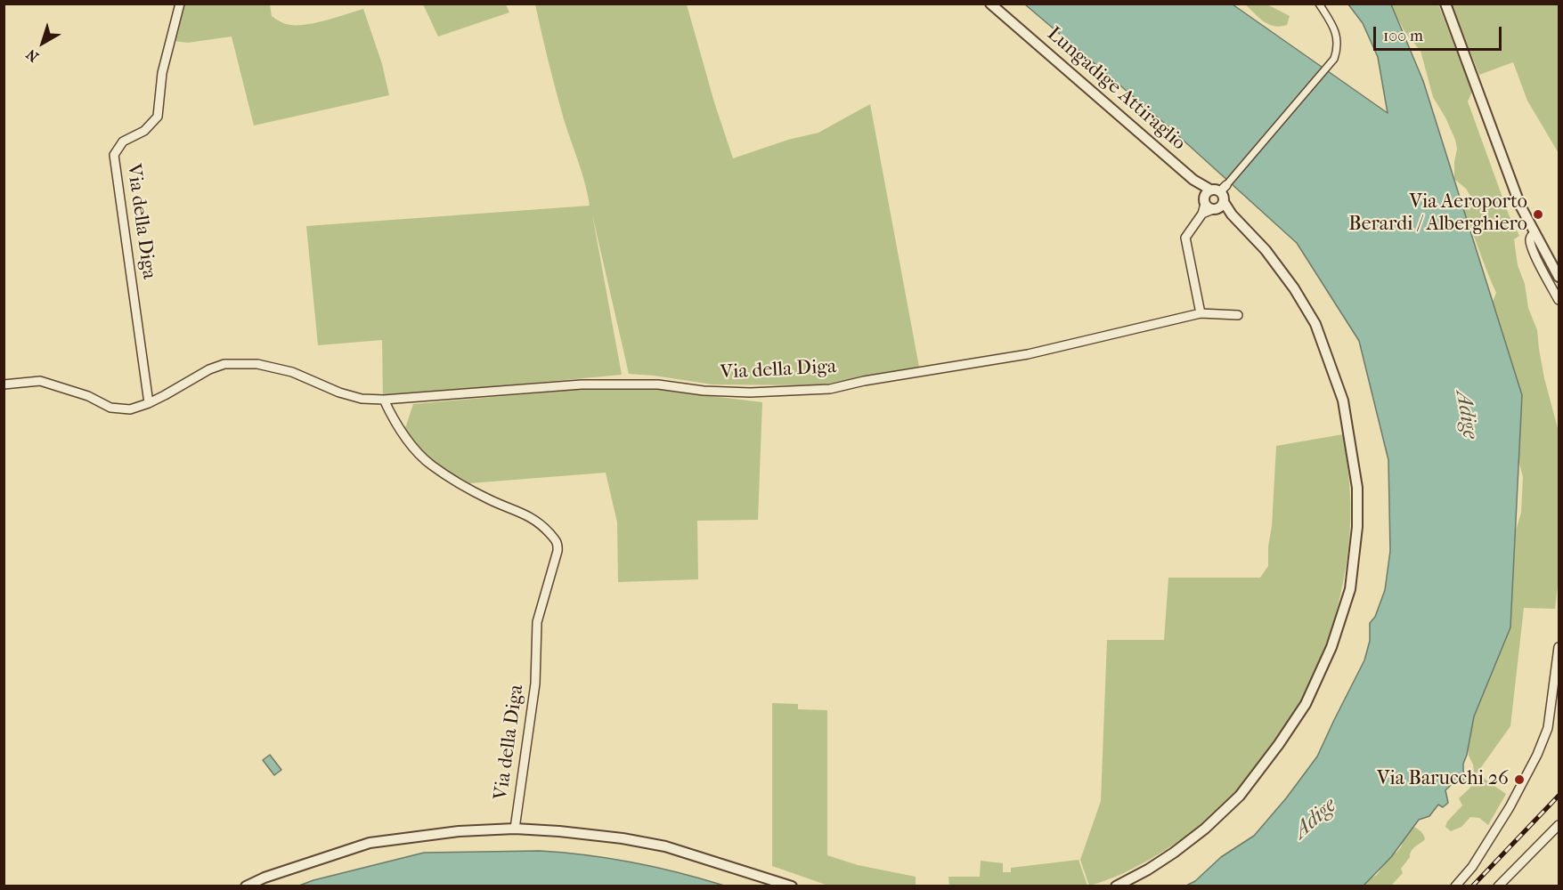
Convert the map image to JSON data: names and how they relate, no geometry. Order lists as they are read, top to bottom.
{
  "streets": {
    "street": ["Lungadige Attiraglio", "Via della Diga"]
  },
  "water": ["Adige"],
  "places": ["Via Aeroporto Berardi / Alberghiero", "Via Barucchi 26"],
  "scale_bar": "100 m",
  "north": "bottom left"
}
